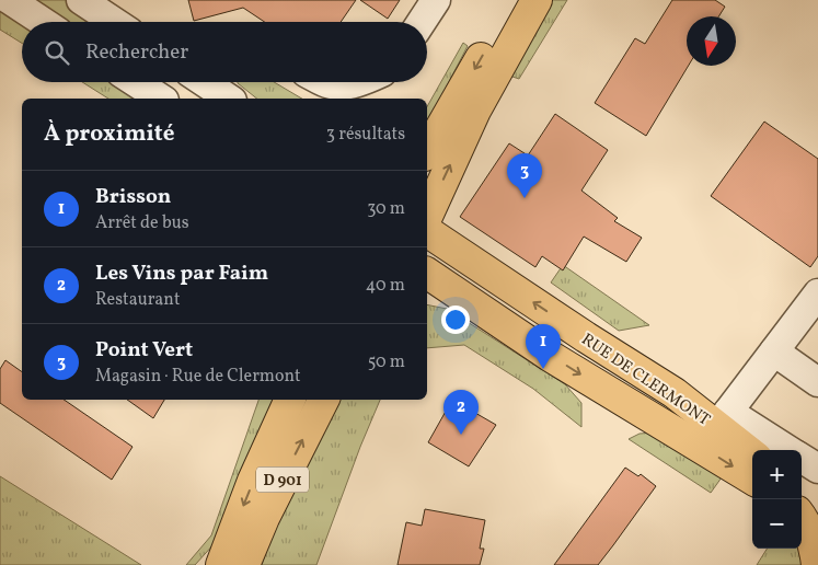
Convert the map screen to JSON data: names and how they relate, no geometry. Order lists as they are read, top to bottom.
{
  "streets": {
    "main road": ["RUE DE CLERMONT", "D 901"]
  },
  "north": "bottom",
  "page": {
    "search": "Rechercher",
    "heading": ["À proximité", "3 résultats"],
    "pins": ["3", "1", "2"],
    "list": [
      {
        "mark": "1",
        "name": "Brisson",
        "note": "Arrêt de bus",
        "value": "30 m"
      },
      {
        "mark": "2",
        "name": "Les Vins par Faim",
        "note": "Restaurant",
        "value": "40 m"
      },
      {
        "mark": "3",
        "name": "Point Vert",
        "note": "Magasin · Rue de Clermont",
        "value": "50 m"
      }
    ],
    "map_buttons": ["+", "−"]
  }
}
